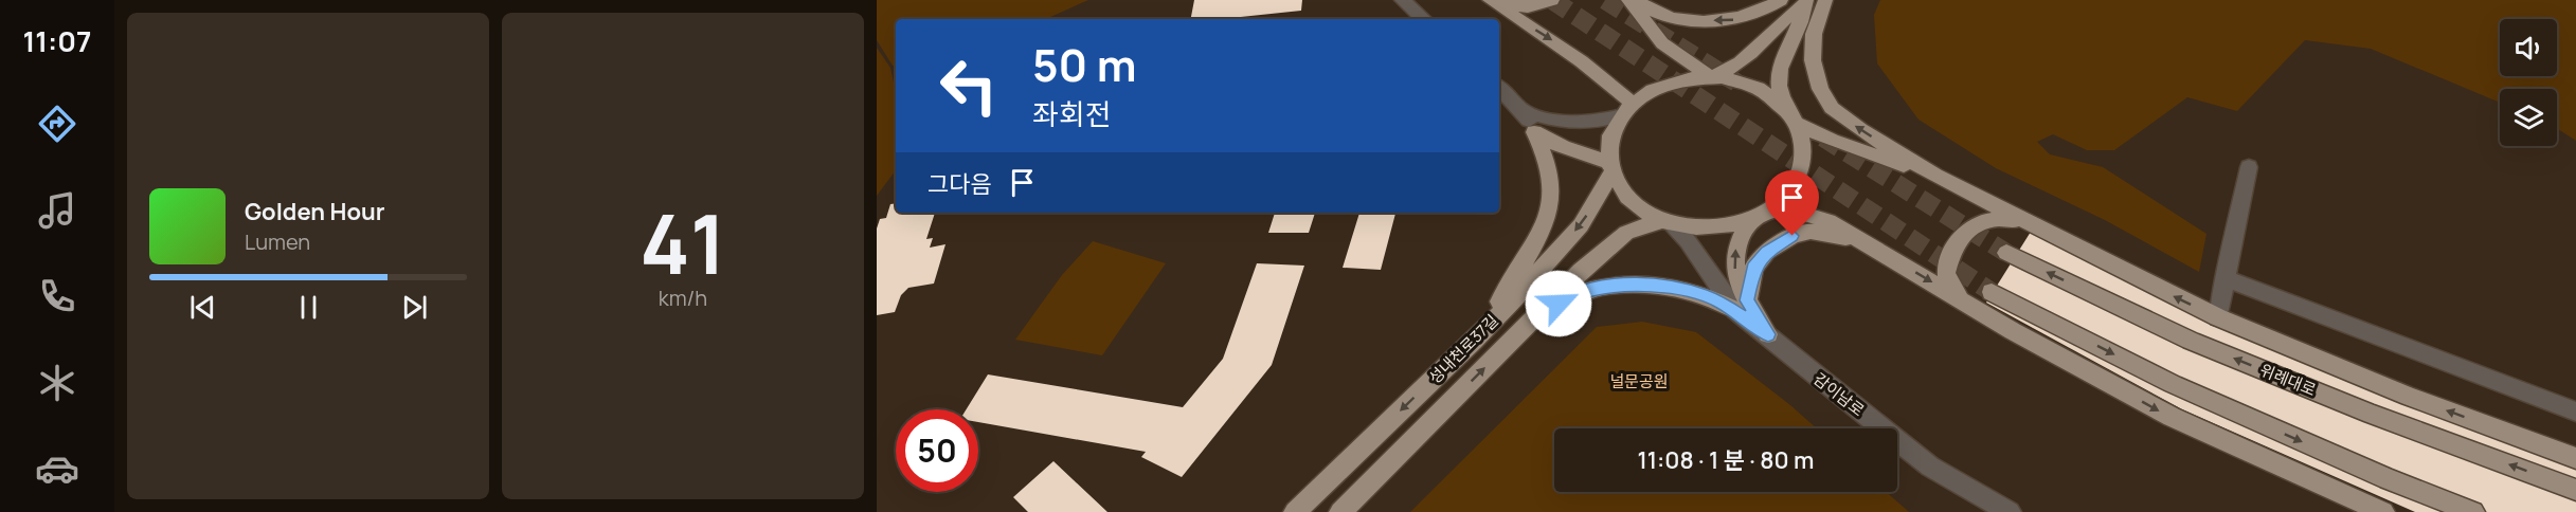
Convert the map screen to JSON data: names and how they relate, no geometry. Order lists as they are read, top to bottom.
{
  "streets": {
    "main road": ["성내천로37길", "위례대로"],
    "street": ["감이남로"]
  },
  "crossings": [
    ["성내천로37길", "감이남로"]
  ],
  "parks": ["널문공원"],
  "page": {
    "tabs": "11:07",
    "tile": ["41", "km/h"],
    "turn": ["50 m", "좌회전"],
    "then": "그다음",
    "song": ["Golden Hour", "Lumen"],
    "limit": "50",
    "trip": "11:08 · 1 분 · 80 m"
  }
}
